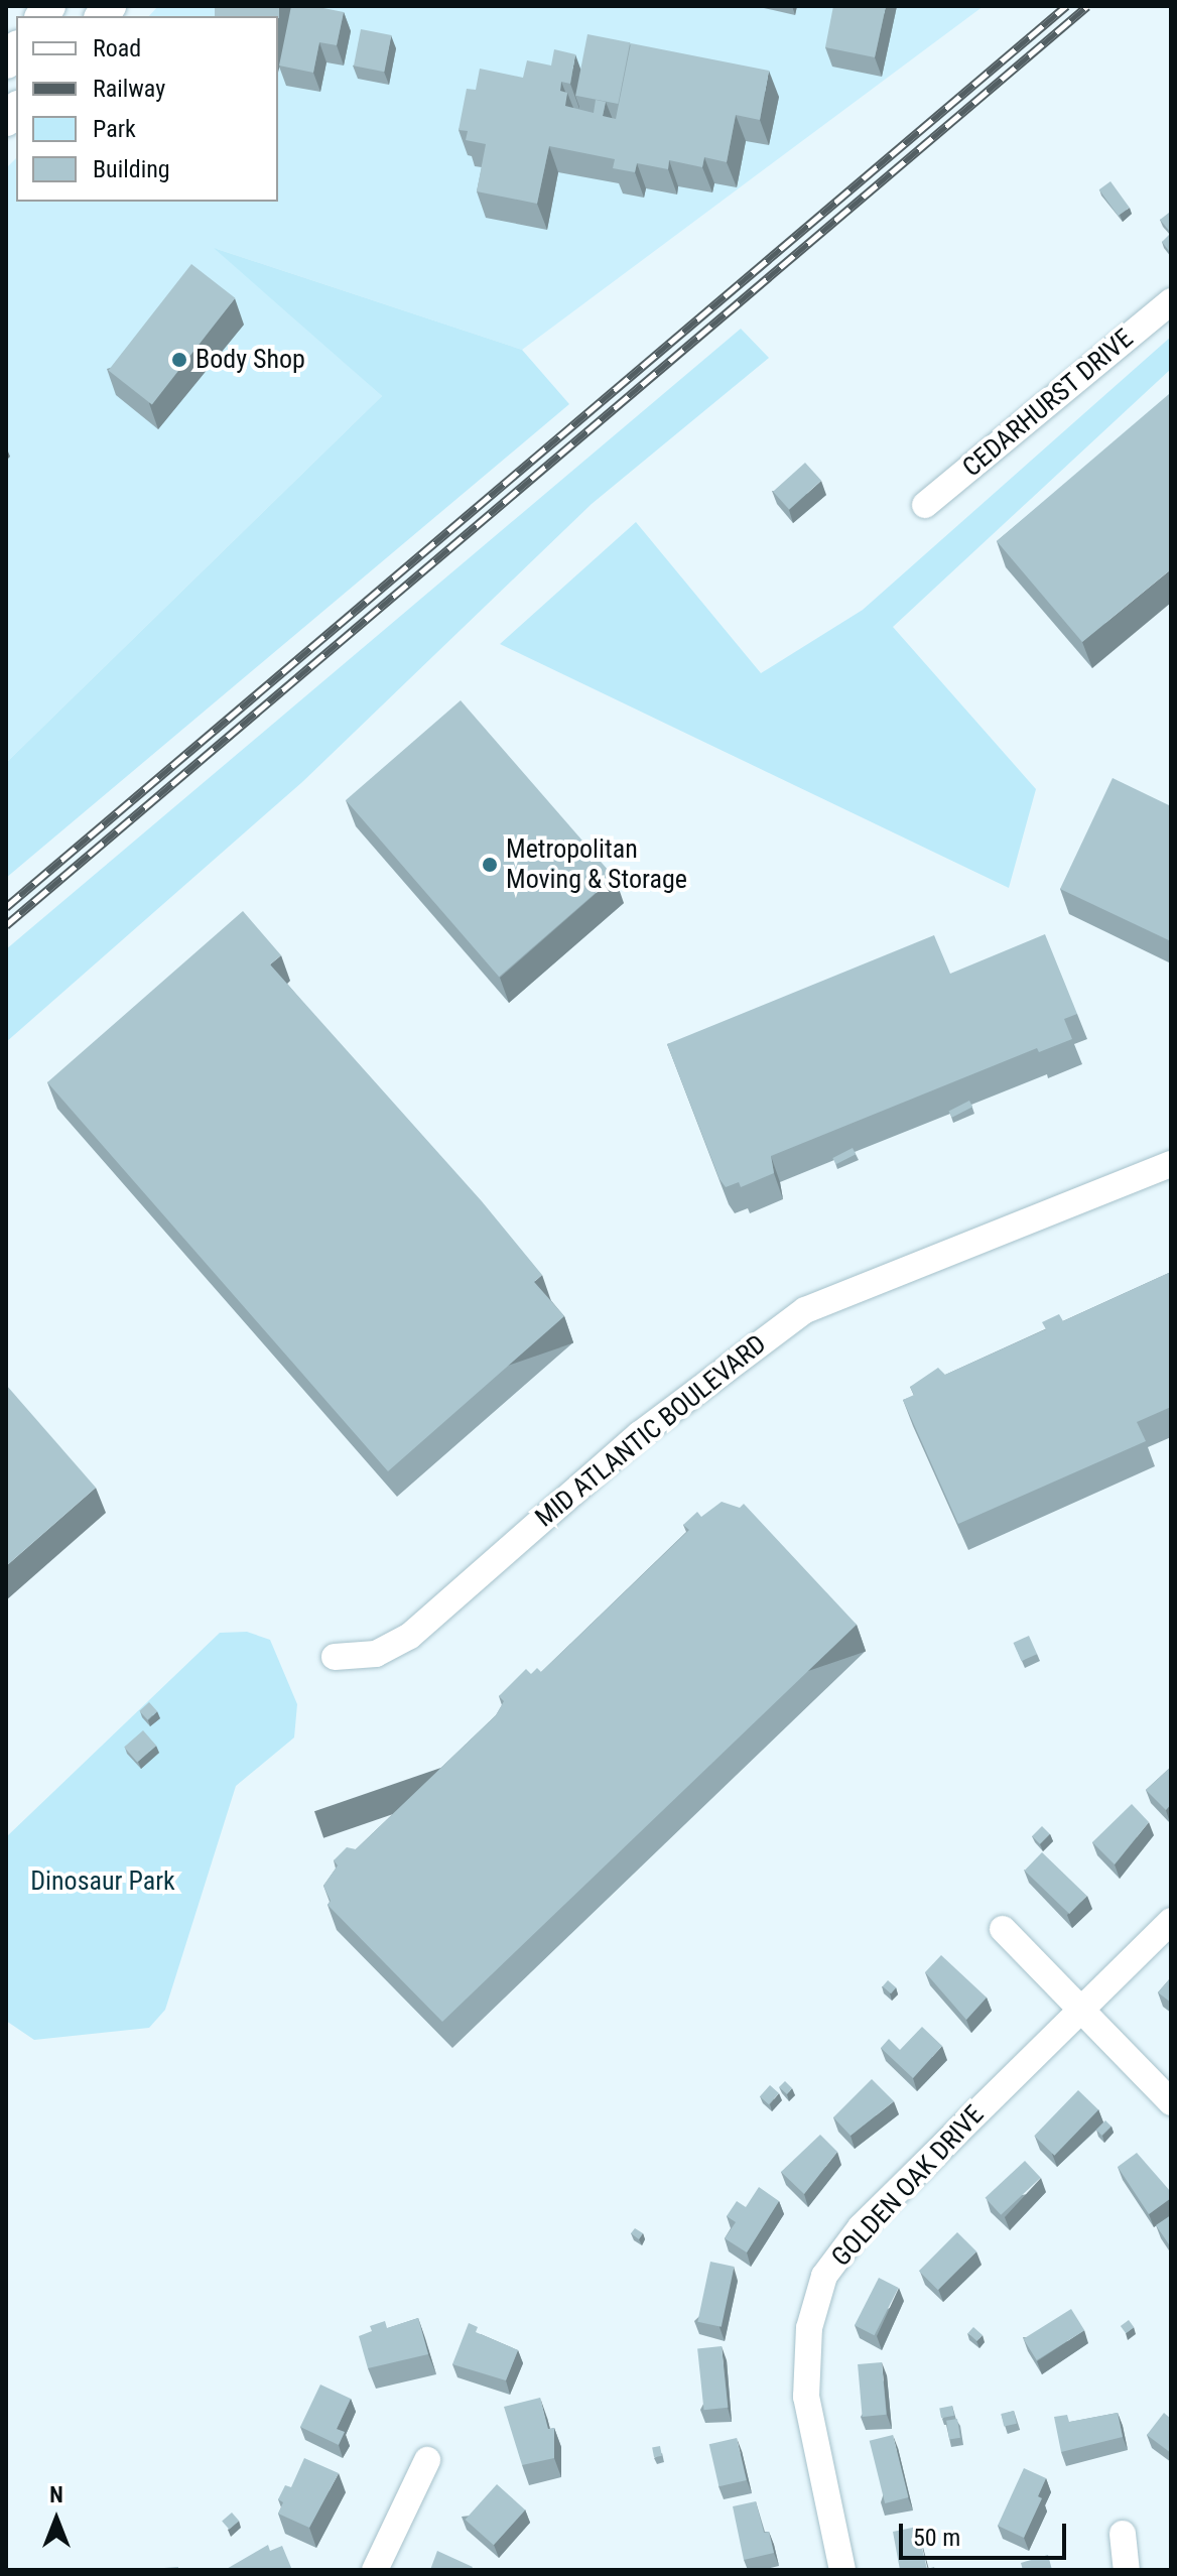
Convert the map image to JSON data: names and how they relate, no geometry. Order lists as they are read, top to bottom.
{
  "streets": {
    "street": ["CEDARHURST DRIVE", "MID ATLANTIC BOULEVARD", "GOLDEN OAK DRIVE"]
  },
  "parks": ["Dinosaur Park"],
  "places": ["Body Shop", "Metropolitan Moving & Storage"],
  "legend": [
    "Road",
    "Railway",
    "Park",
    "Building"
  ],
  "scale_bar": "50 m",
  "north": "top"
}
